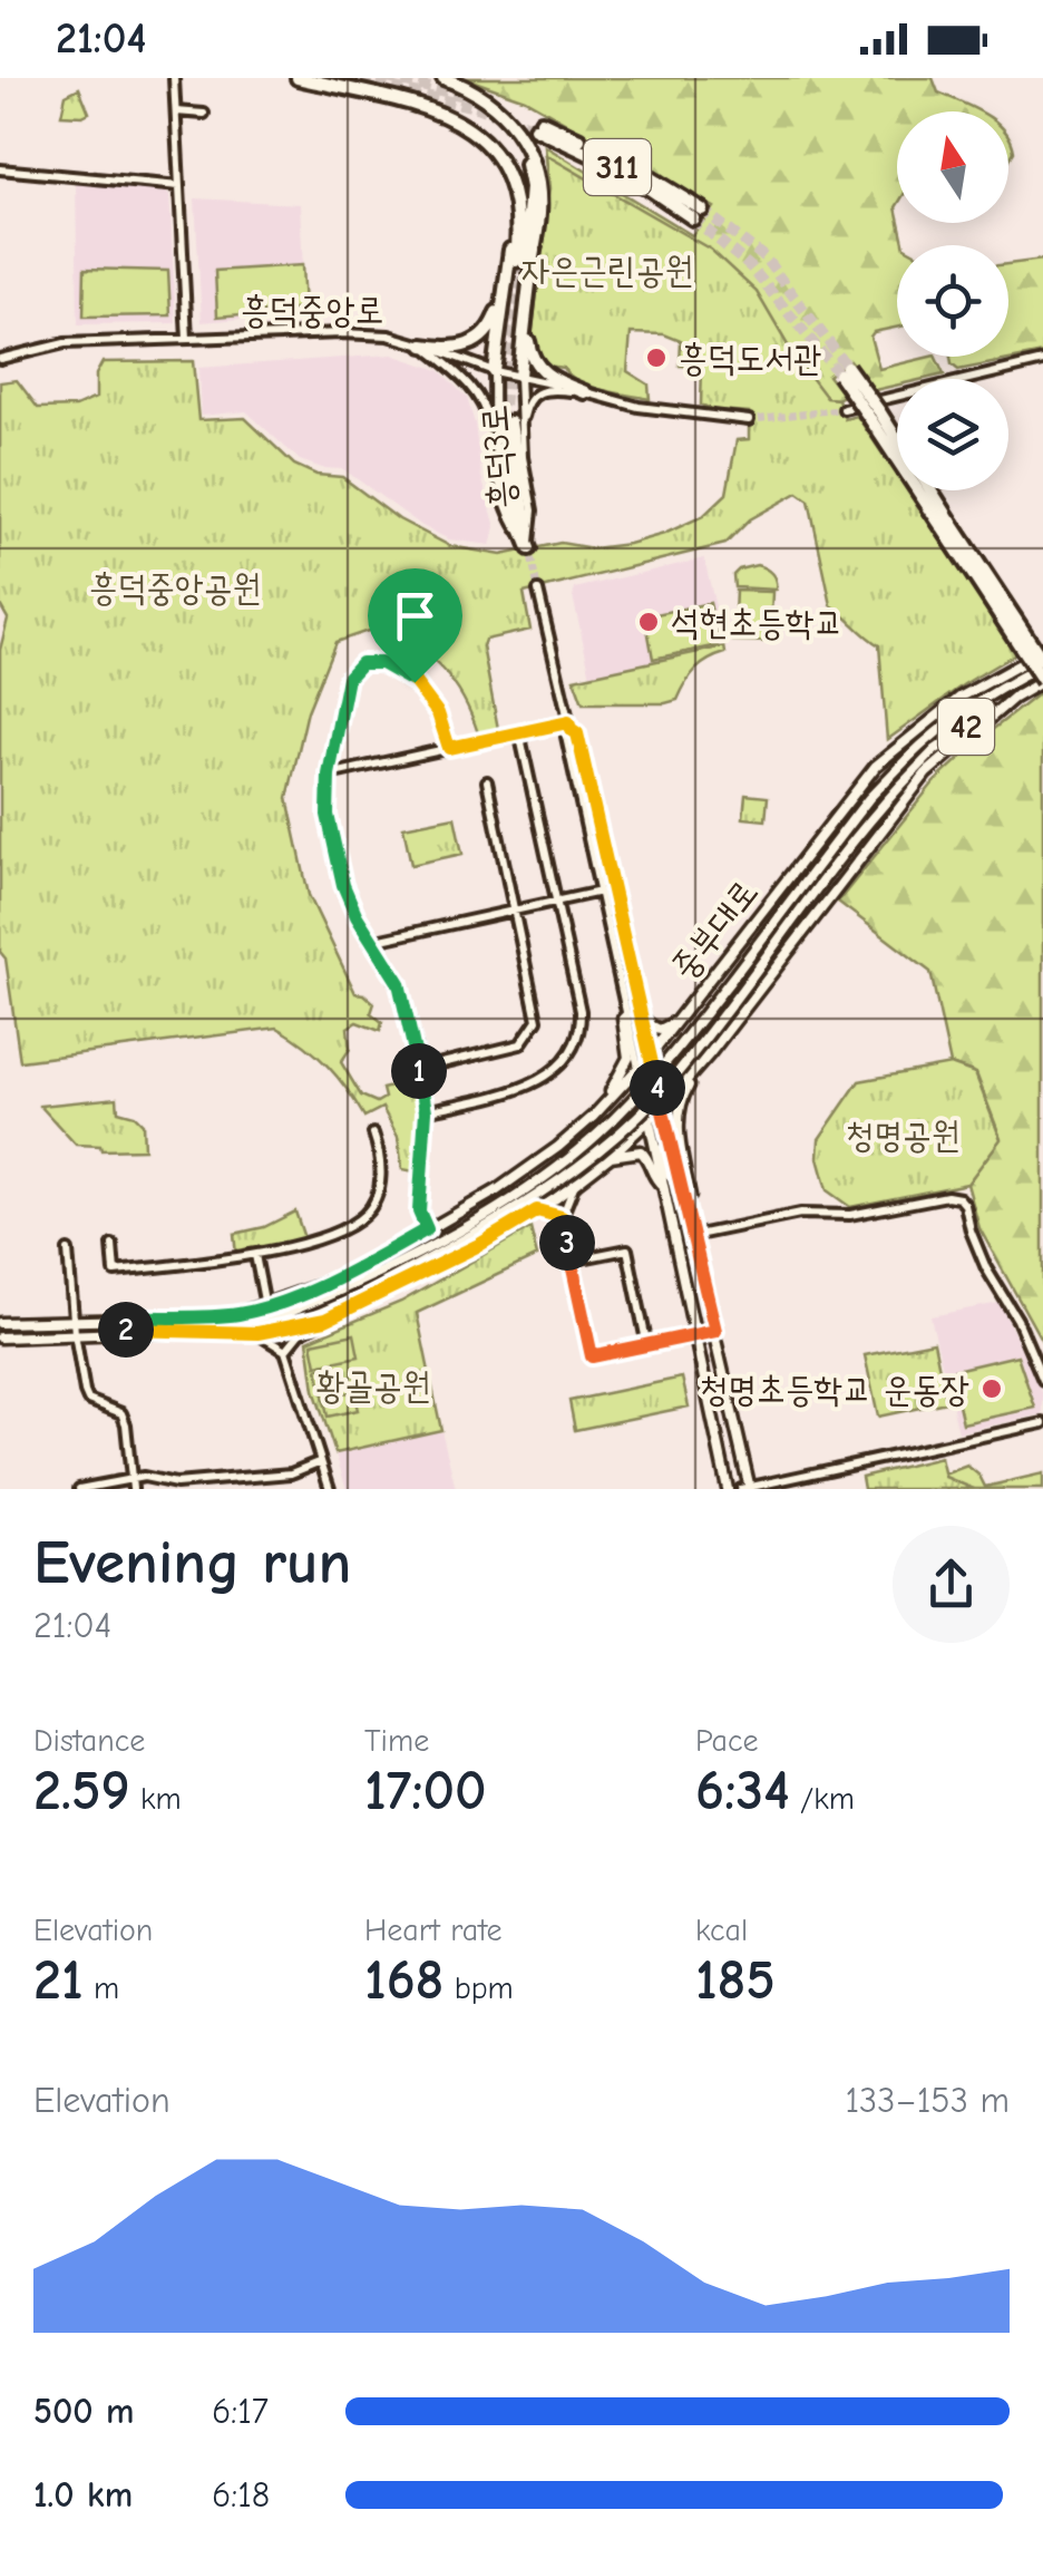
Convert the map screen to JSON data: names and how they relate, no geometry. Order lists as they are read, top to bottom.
{
  "streets": {
    "highway": ["311"],
    "main road": ["42", "중부대로"],
    "street": ["흥덕중앙로", "흥덕3로"]
  },
  "crossings": [
    ["흥덕중앙로", "흥덕3로"]
  ],
  "parks": [
    "자은근린공원",
    "흥덕중앙공원",
    "청명공원",
    "황골공원"
  ],
  "places": ["흥덕도서관", "석현초등학교", "청명초등학교 운동장"],
  "north": "top",
  "page": {
    "status": "21:04",
    "pins": [
      "1",
      "4",
      "3",
      "2"
    ],
    "heading": ["Evening run", "21:04"],
    "stats": [
      ["Distance", "2.59 km"],
      ["Time", "17:00"],
      ["Pace", "6:34 /km"],
      ["Elevation", "21 m"],
      ["Heart rate", "168 bpm"],
      ["kcal", "185"]
    ],
    "chart": ["Elevation", "133–153 m"],
    "list": [
      {
        "name": "500 m",
        "note": "6:17"
      },
      {
        "name": "1.0 km",
        "note": "6:18"
      }
    ]
  }
}
